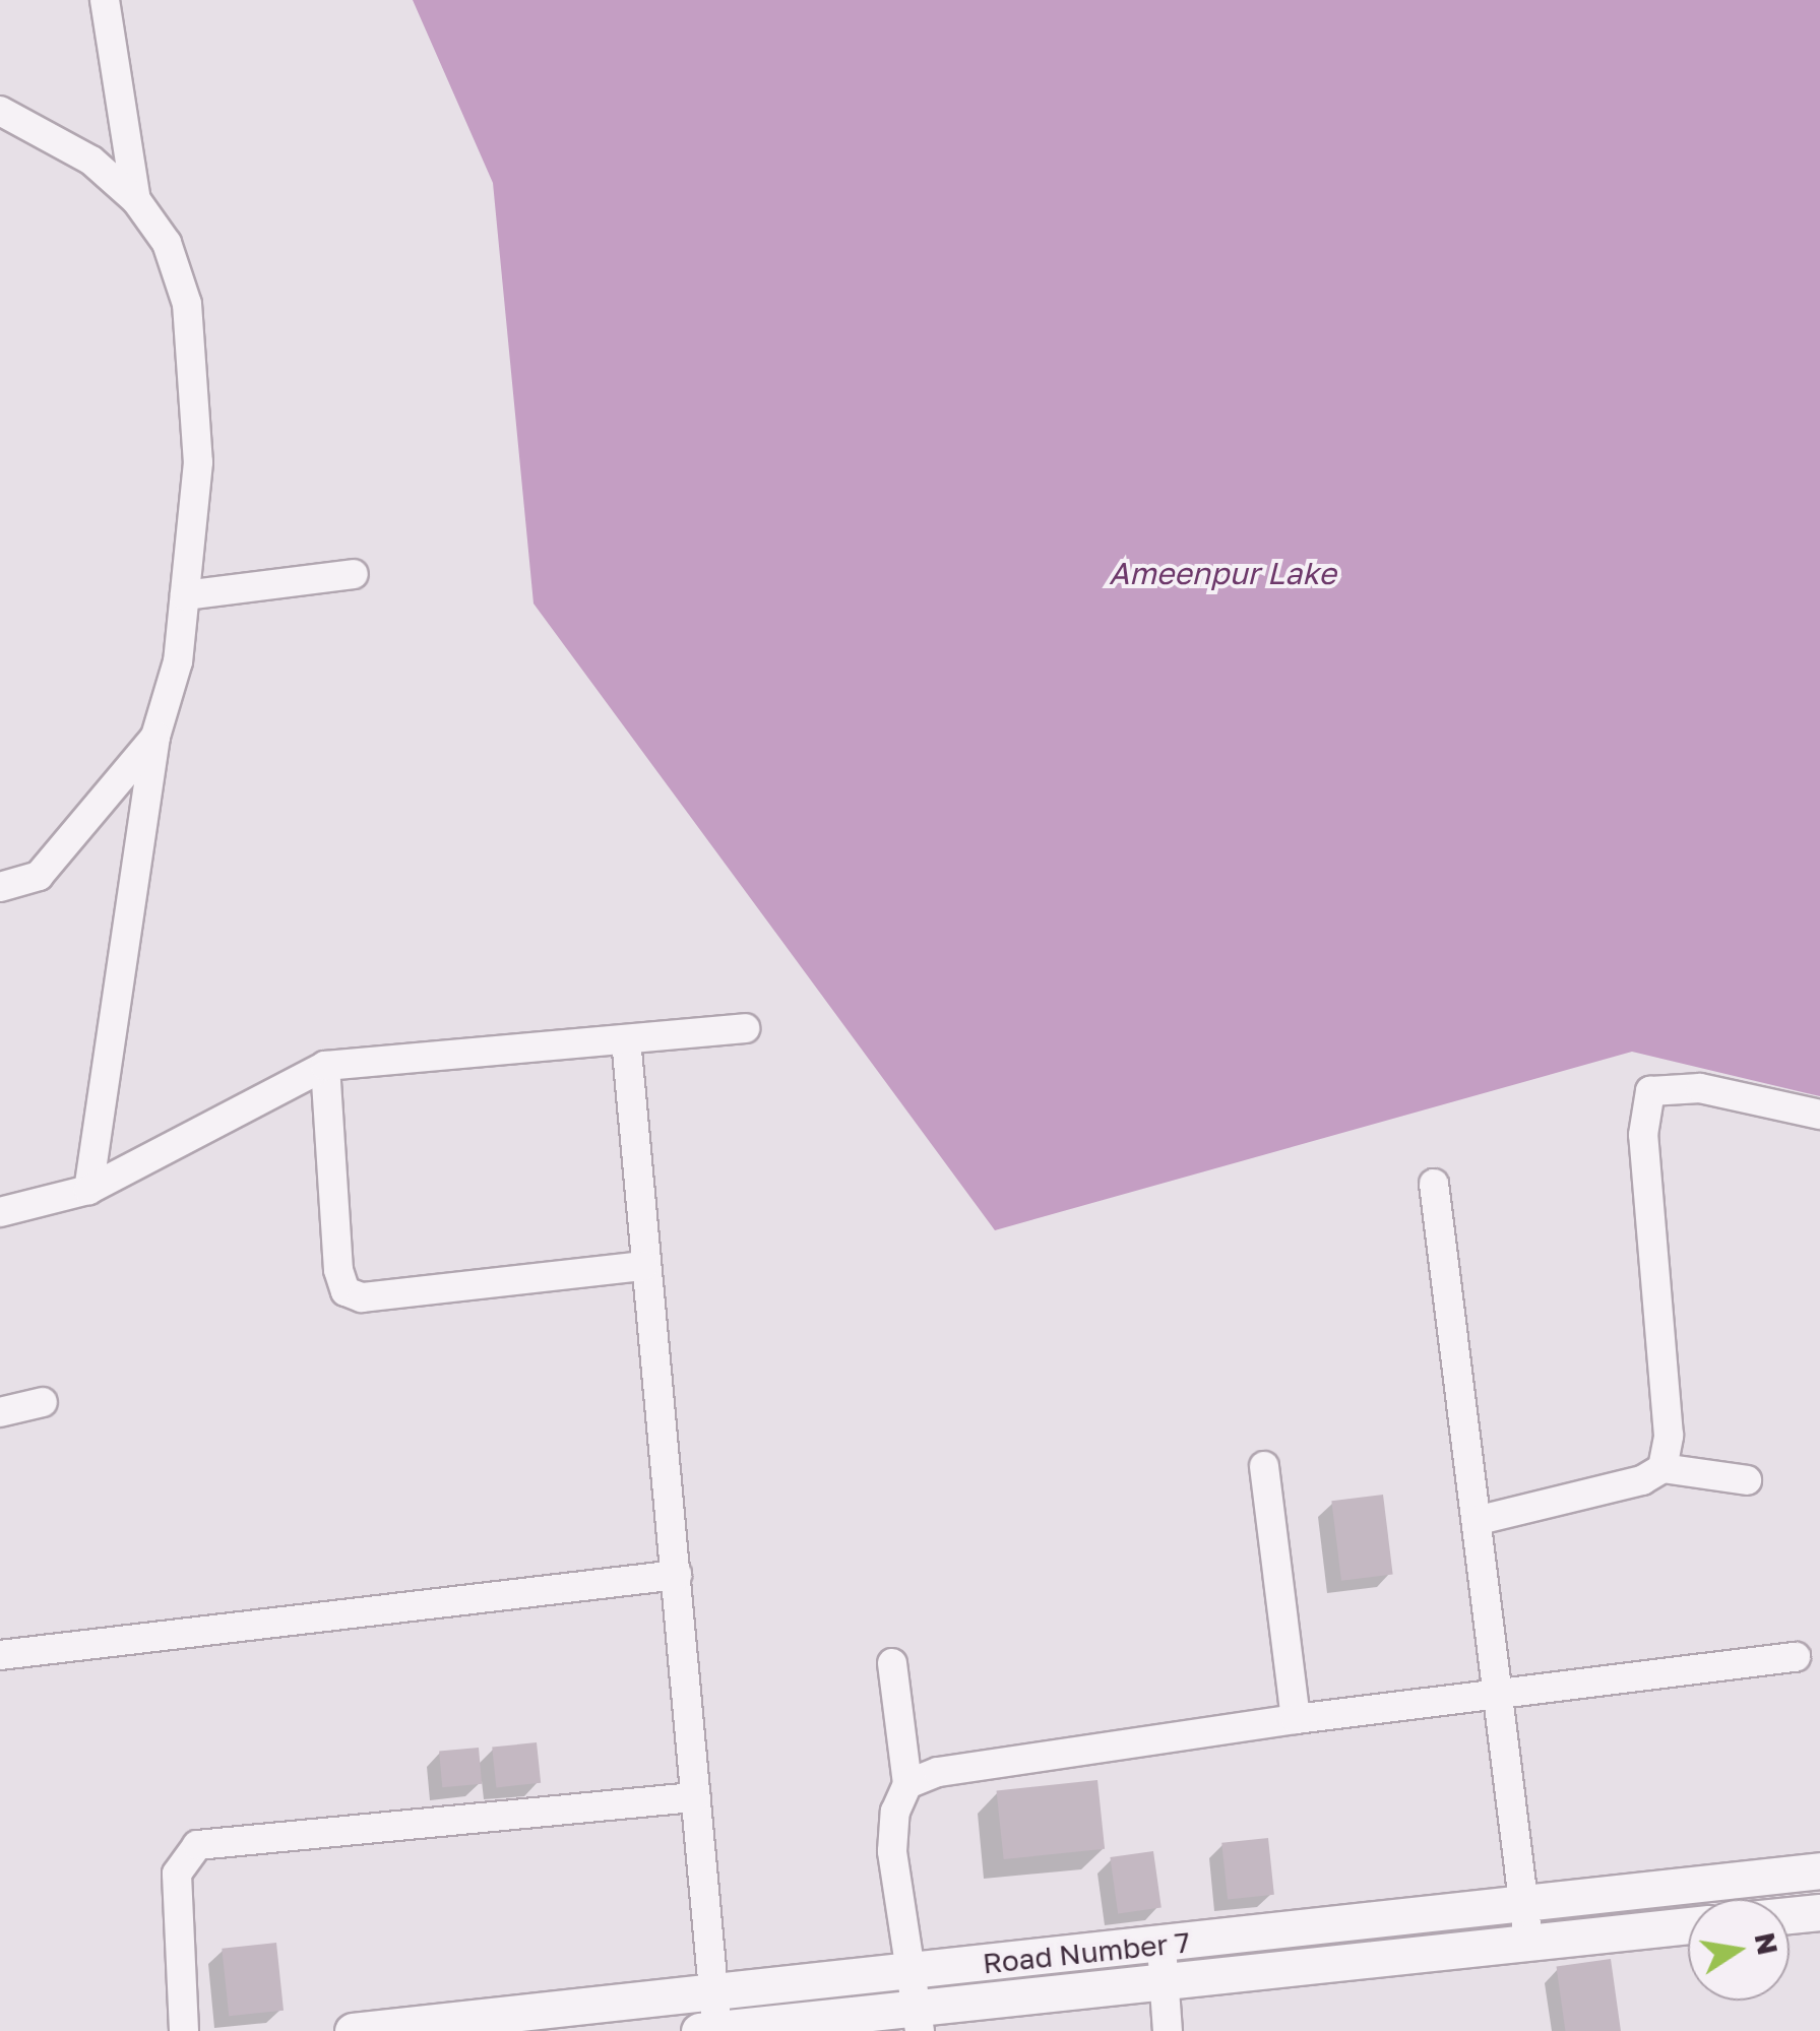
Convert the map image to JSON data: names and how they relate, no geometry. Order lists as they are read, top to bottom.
{
  "streets": {
    "street": ["Road Number 7"]
  },
  "water": ["Ameenpur Lake"],
  "north": "right"
}
